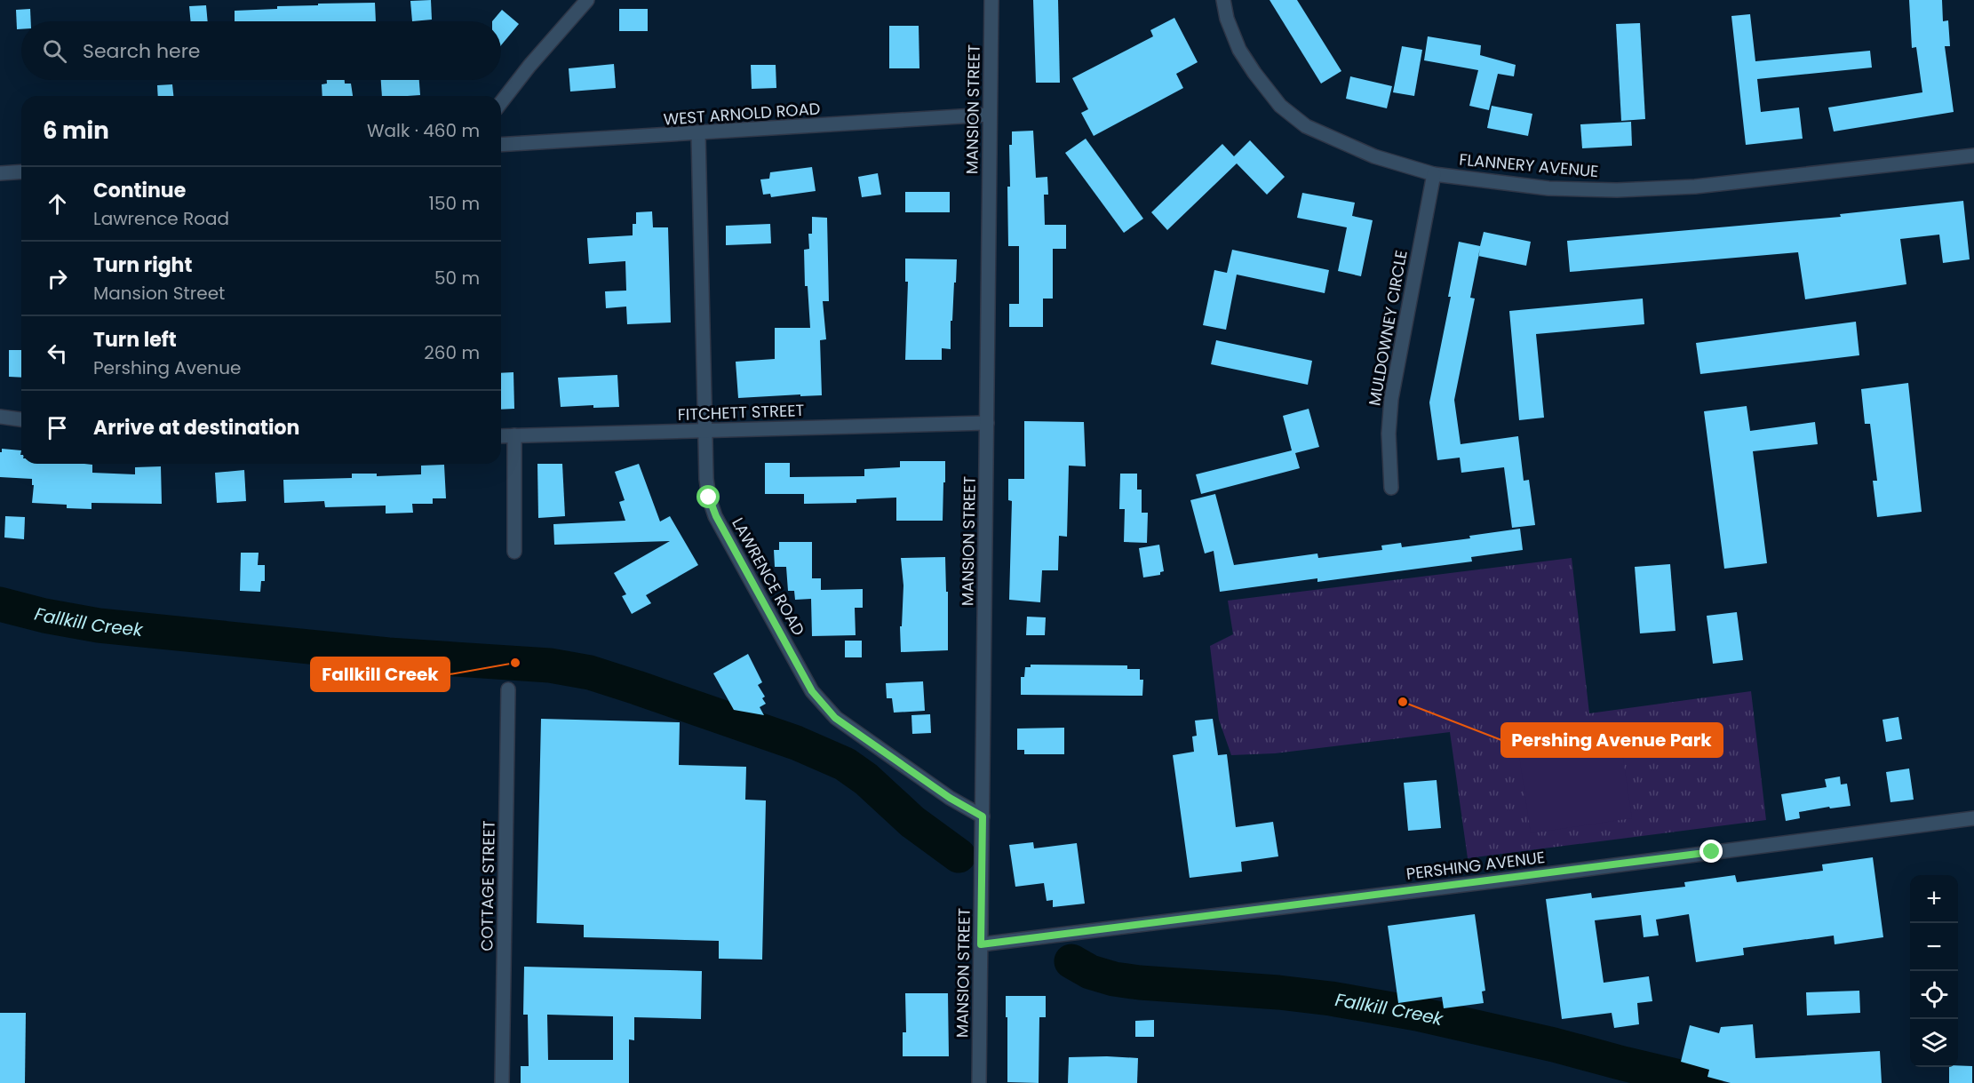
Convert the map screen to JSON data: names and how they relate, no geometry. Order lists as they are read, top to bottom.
{
  "streets": {
    "street": [
      "MANSION STREET",
      "WEST ARNOLD ROAD",
      "FLANNERY AVENUE",
      "MULDOWNEY CIRCLE",
      "FITCHETT STREET",
      "LAWRENCE ROAD",
      "PERSHING AVENUE",
      "COTTAGE STREET"
    ]
  },
  "crossings": [
    ["MANSION STREET", "WEST ARNOLD ROAD"],
    ["MANSION STREET", "FITCHETT STREET"],
    ["MANSION STREET", "LAWRENCE ROAD"],
    ["MANSION STREET", "PERSHING AVENUE"],
    ["WEST ARNOLD ROAD", "LAWRENCE ROAD"],
    ["FLANNERY AVENUE", "MULDOWNEY CIRCLE"],
    ["FITCHETT STREET", "LAWRENCE ROAD"]
  ],
  "water": ["Fallkill Creek"],
  "places": ["Fallkill Creek", "Pershing Avenue Park"],
  "page": {
    "search": "Search here",
    "heading": ["6 min", "Walk · 460 m"],
    "list": [
      ["Continue", "Lawrence Road", "150 m"],
      ["Turn right", "Mansion Street", "50 m"],
      ["Turn left", "Pershing Avenue", "260 m"],
      "Arrive at destination"
    ],
    "map_buttons": ["+", "−"]
  }
}
